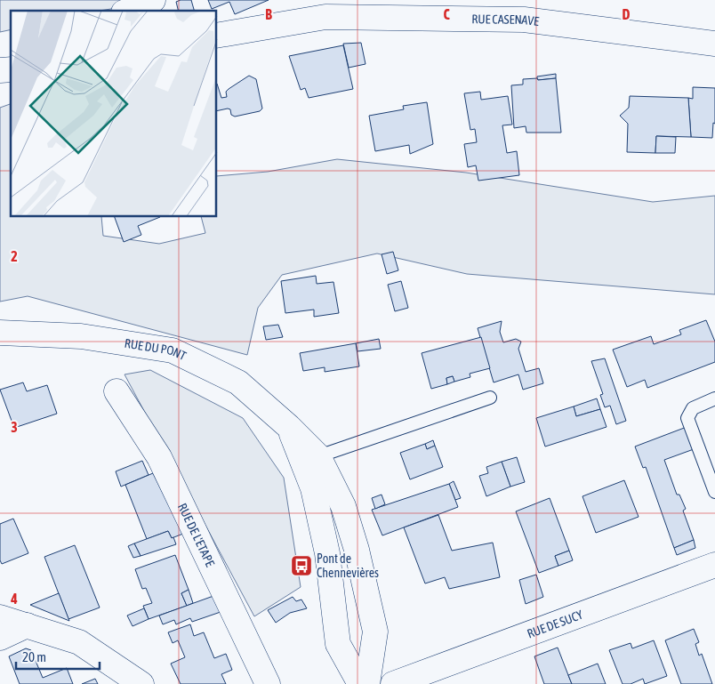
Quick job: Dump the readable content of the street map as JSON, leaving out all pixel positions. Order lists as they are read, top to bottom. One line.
{"streets":{"main road":["RUE CASENAVE","RUE DU PONT","RUE DE L'ETAPE","RUE DE SUCY"]},"places":{"bus stop":["Pont de Chennevières"]},"scale_bar":"20 m","grid":{"columns":["B","C","D"],"rows":["2","3","4"]}}
